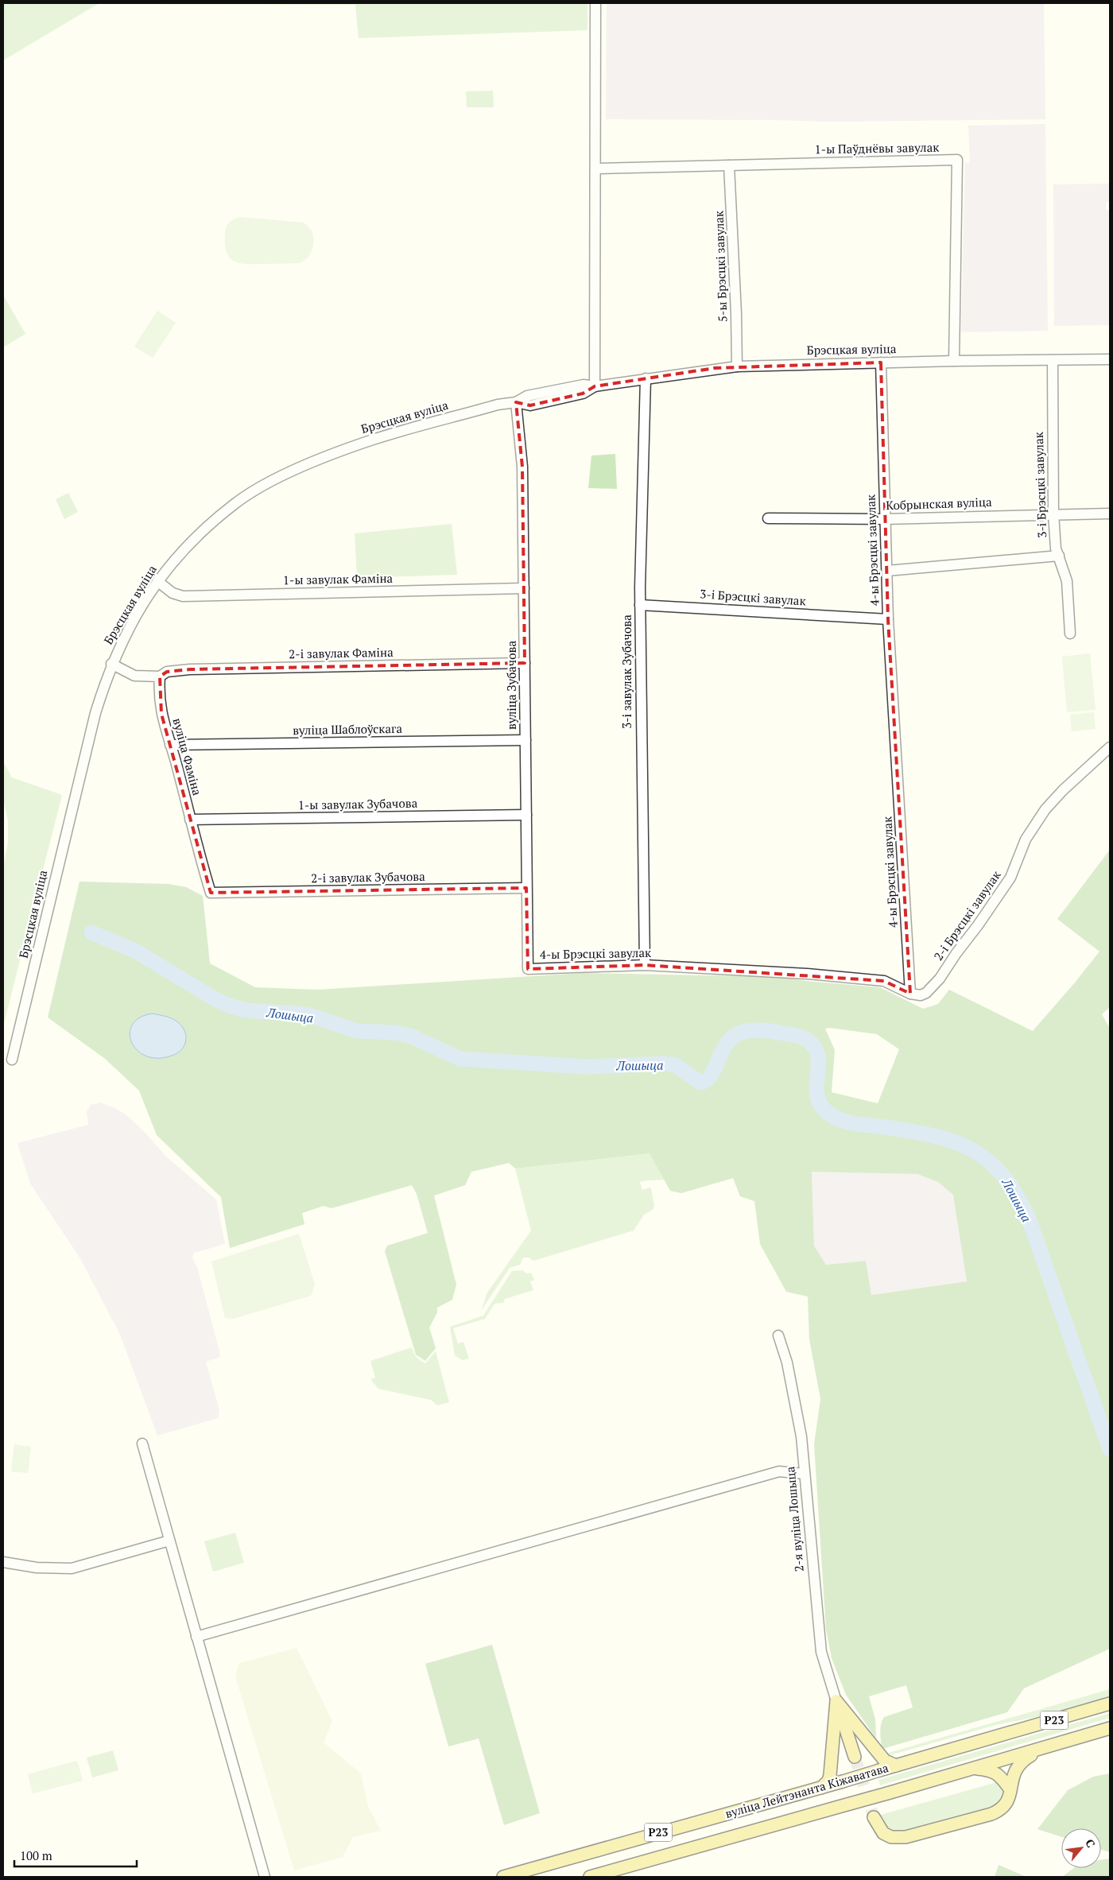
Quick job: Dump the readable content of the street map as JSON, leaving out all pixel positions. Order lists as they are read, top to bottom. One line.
{"streets":{"main road":["Р23","вуліца Лейтэнанта Кіжаватава"],"street":["1-ы Паўднёвы завулак","5-ы Брэсцкі завулак","Брэсцкая вуліца","3-і Брэсцкі завулак","Кобрынская вуліца","4-ы Брэсцкі завулак","1-ы завулак Фаміна","2-і завулак Фаміна","3-і завулак Зубачова","вуліца Зубачова","вуліца Шаблоўскага","вуліца Фаміна","1-ы завулак Зубачова","2-і завулак Зубачова","2-і Брэсцкі завулак","2-я вуліца Лошыца"]},"crossings":[["1-ы Паўднёвы завулак","5-ы Брэсцкі завулак"],["1-ы Паўднёвы завулак","Брэсцкая вуліца"],["5-ы Брэсцкі завулак","Брэсцкая вуліца"],["Брэсцкая вуліца","3-і Брэсцкі завулак"],["Брэсцкая вуліца","4-ы Брэсцкі завулак"],["Брэсцкая вуліца","1-ы завулак Фаміна"],["Брэсцкая вуліца","3-і завулак Зубачова"],["Брэсцкая вуліца","вуліца Зубачова"],["3-і Брэсцкі завулак","Кобрынская вуліца"],["3-і Брэсцкі завулак","4-ы Брэсцкі завулак"],["3-і Брэсцкі завулак","3-і завулак Зубачова"],["Кобрынская вуліца","4-ы Брэсцкі завулак"],["4-ы Брэсцкі завулак","3-і завулак Зубачова"],["4-ы Брэсцкі завулак","вуліца Зубачова"],["4-ы Брэсцкі завулак","2-і Брэсцкі завулак"],["1-ы завулак Фаміна","вуліца Зубачова"],["2-і завулак Фаміна","вуліца Зубачова"],["2-і завулак Фаміна","вуліца Фаміна"],["вуліца Зубачова","вуліца Шаблоўскага"],["вуліца Зубачова","1-ы завулак Зубачова"],["вуліца Зубачова","2-і завулак Зубачова"],["вуліца Шаблоўскага","вуліца Фаміна"],["вуліца Фаміна","1-ы завулак Зубачова"],["вуліца Фаміна","2-і завулак Зубачова"]],"water":["Лошыца"],"scale_bar":"100 m","north":"top right"}
